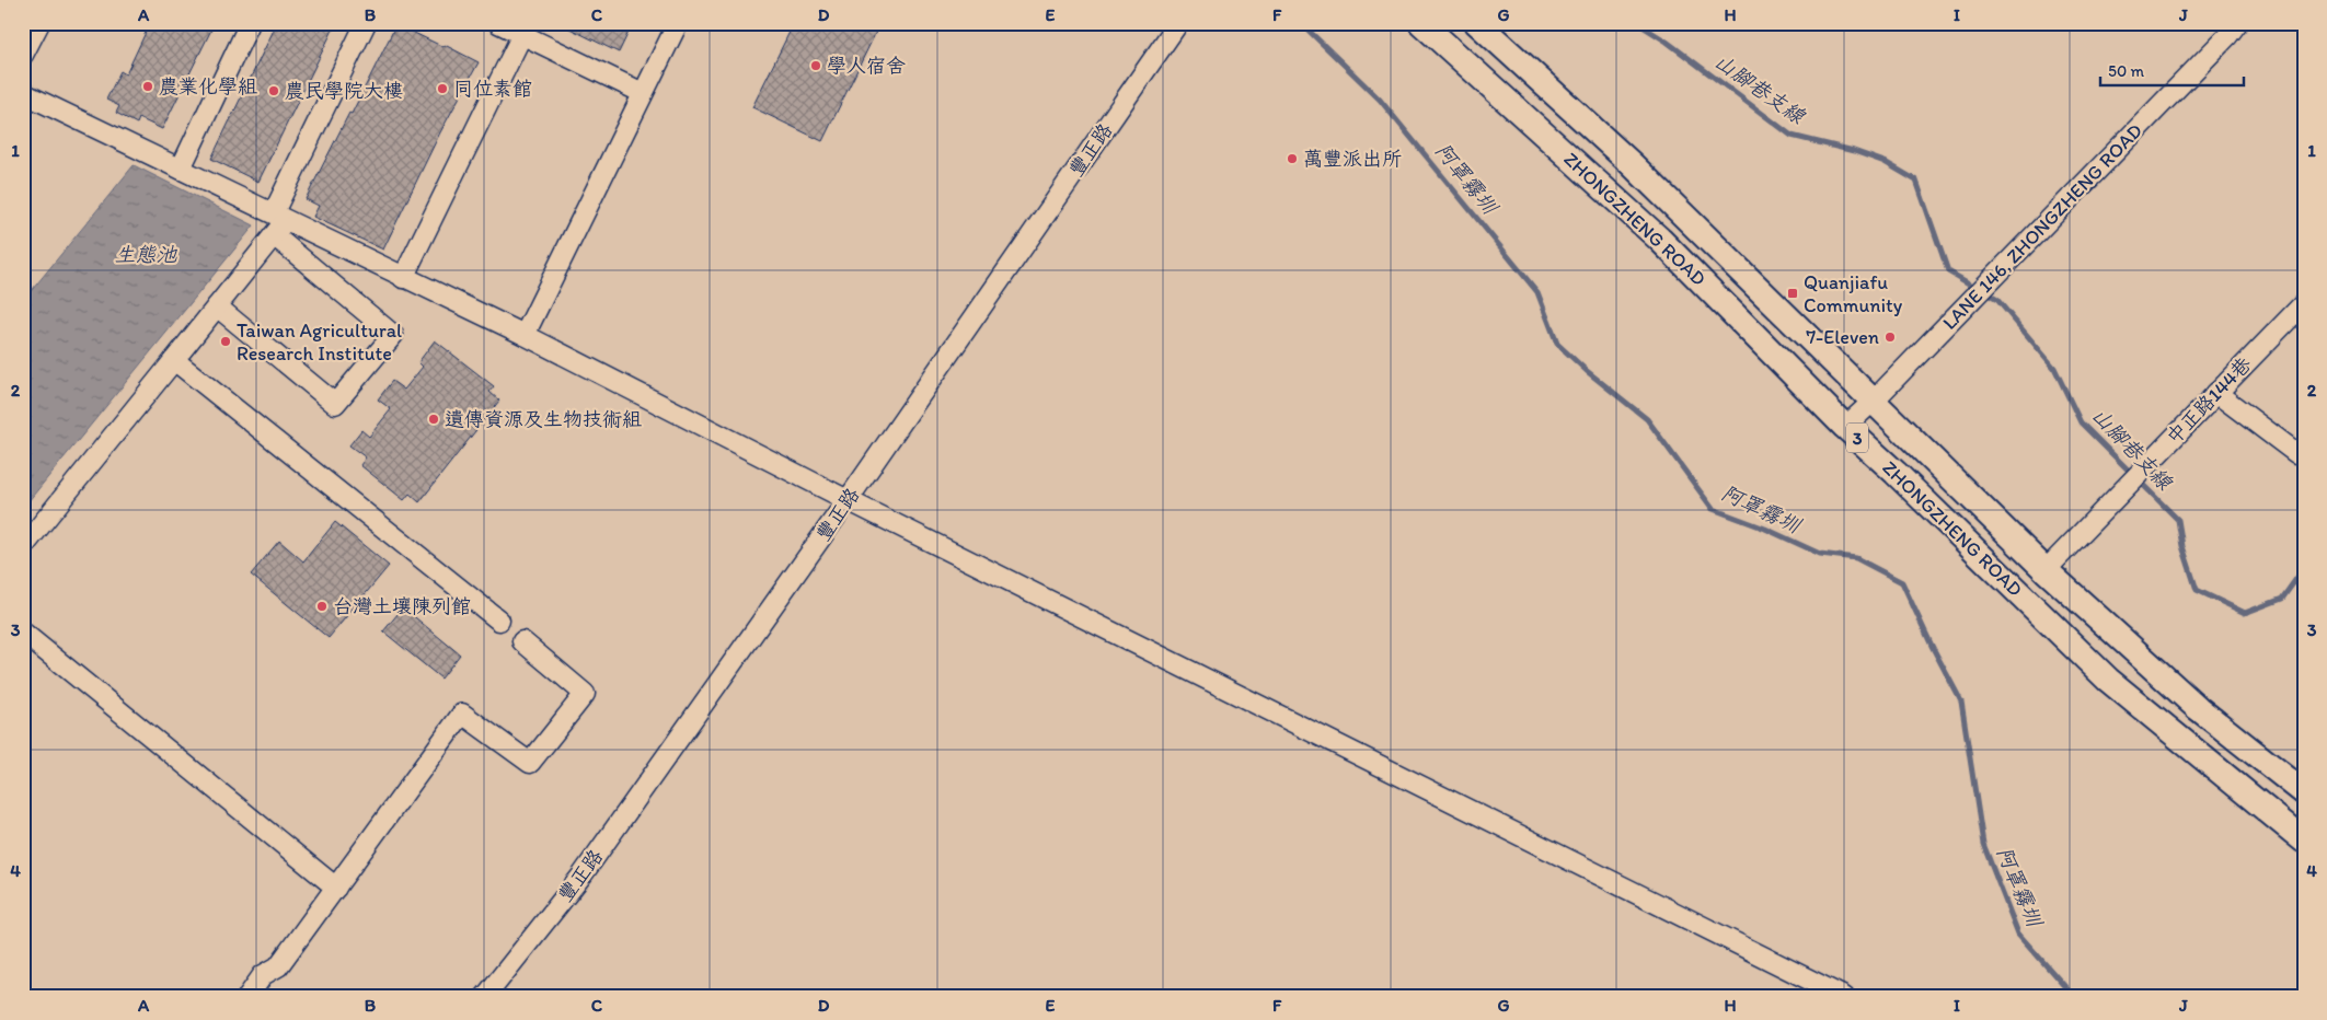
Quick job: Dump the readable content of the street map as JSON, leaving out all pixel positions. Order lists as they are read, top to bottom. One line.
{"streets":{"main road":["ZHONGZHENG ROAD","3"],"street":["豐正路","LANE 146, ZHONGZHENG ROAD","中正路144巷"]},"crossings":[["ZHONGZHENG ROAD","LANE 146, ZHONGZHENG ROAD"],["ZHONGZHENG ROAD","中正路144巷"]],"water":["山腳巷支線","阿罩霧圳","生態池"],"places":{"other":["學人宿舍","農業化學組","同位素館","農民學院大樓","萬豐派出所","7-Eleven","Taiwan Agricultural Research Institute","遺傳資源及生物技術組","台灣土壤陳列館"],"transit":["Quanjiafu Community"]},"scale_bar":"50 m","grid":{"columns":["A","B","C","D","E","F","G","H","I","J"],"rows":["1","2","3","4"]}}
